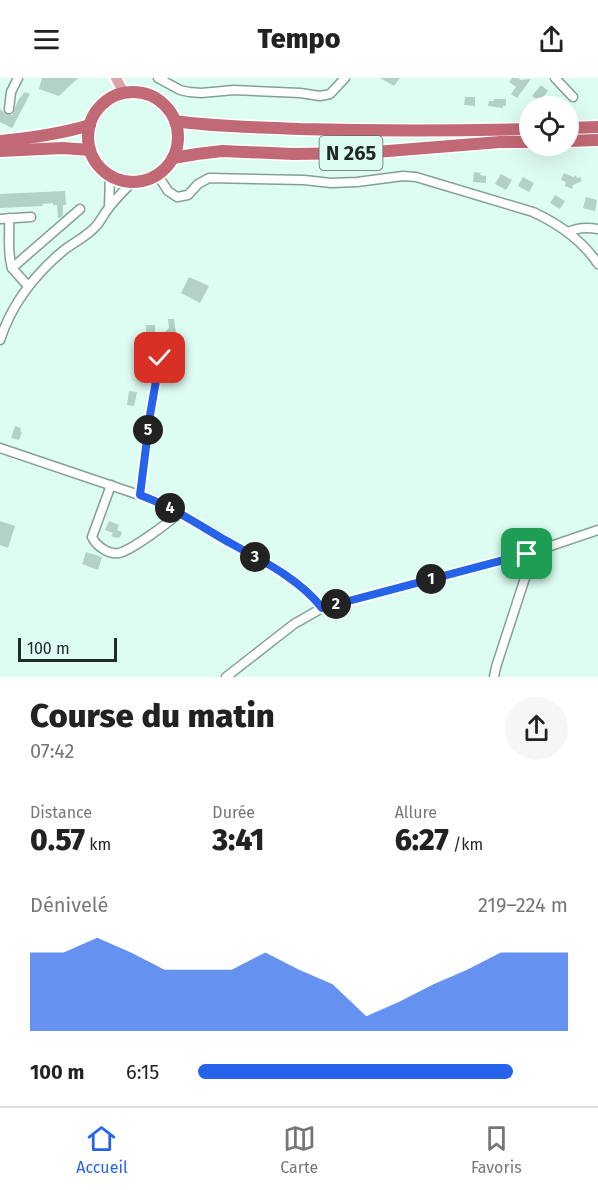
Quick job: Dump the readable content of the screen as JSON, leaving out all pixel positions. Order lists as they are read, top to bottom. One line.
{"streets":{"highway":["N 265"]},"scale_bar":"100 m","page":{"header":"Tempo","pins":["5","4","3","1","2"],"scale":"100 m","heading":["Course du matin","07:42"],"stats":[["Distance","0.57 km"],["Durée","3:41"],["Allure","6:27 /km"]],"chart":["Dénivelé","219–224 m"],"list":[{"name":"100 m","note":"6:15"}],"tabs":["Accueil","Carte","Favoris"]}}
